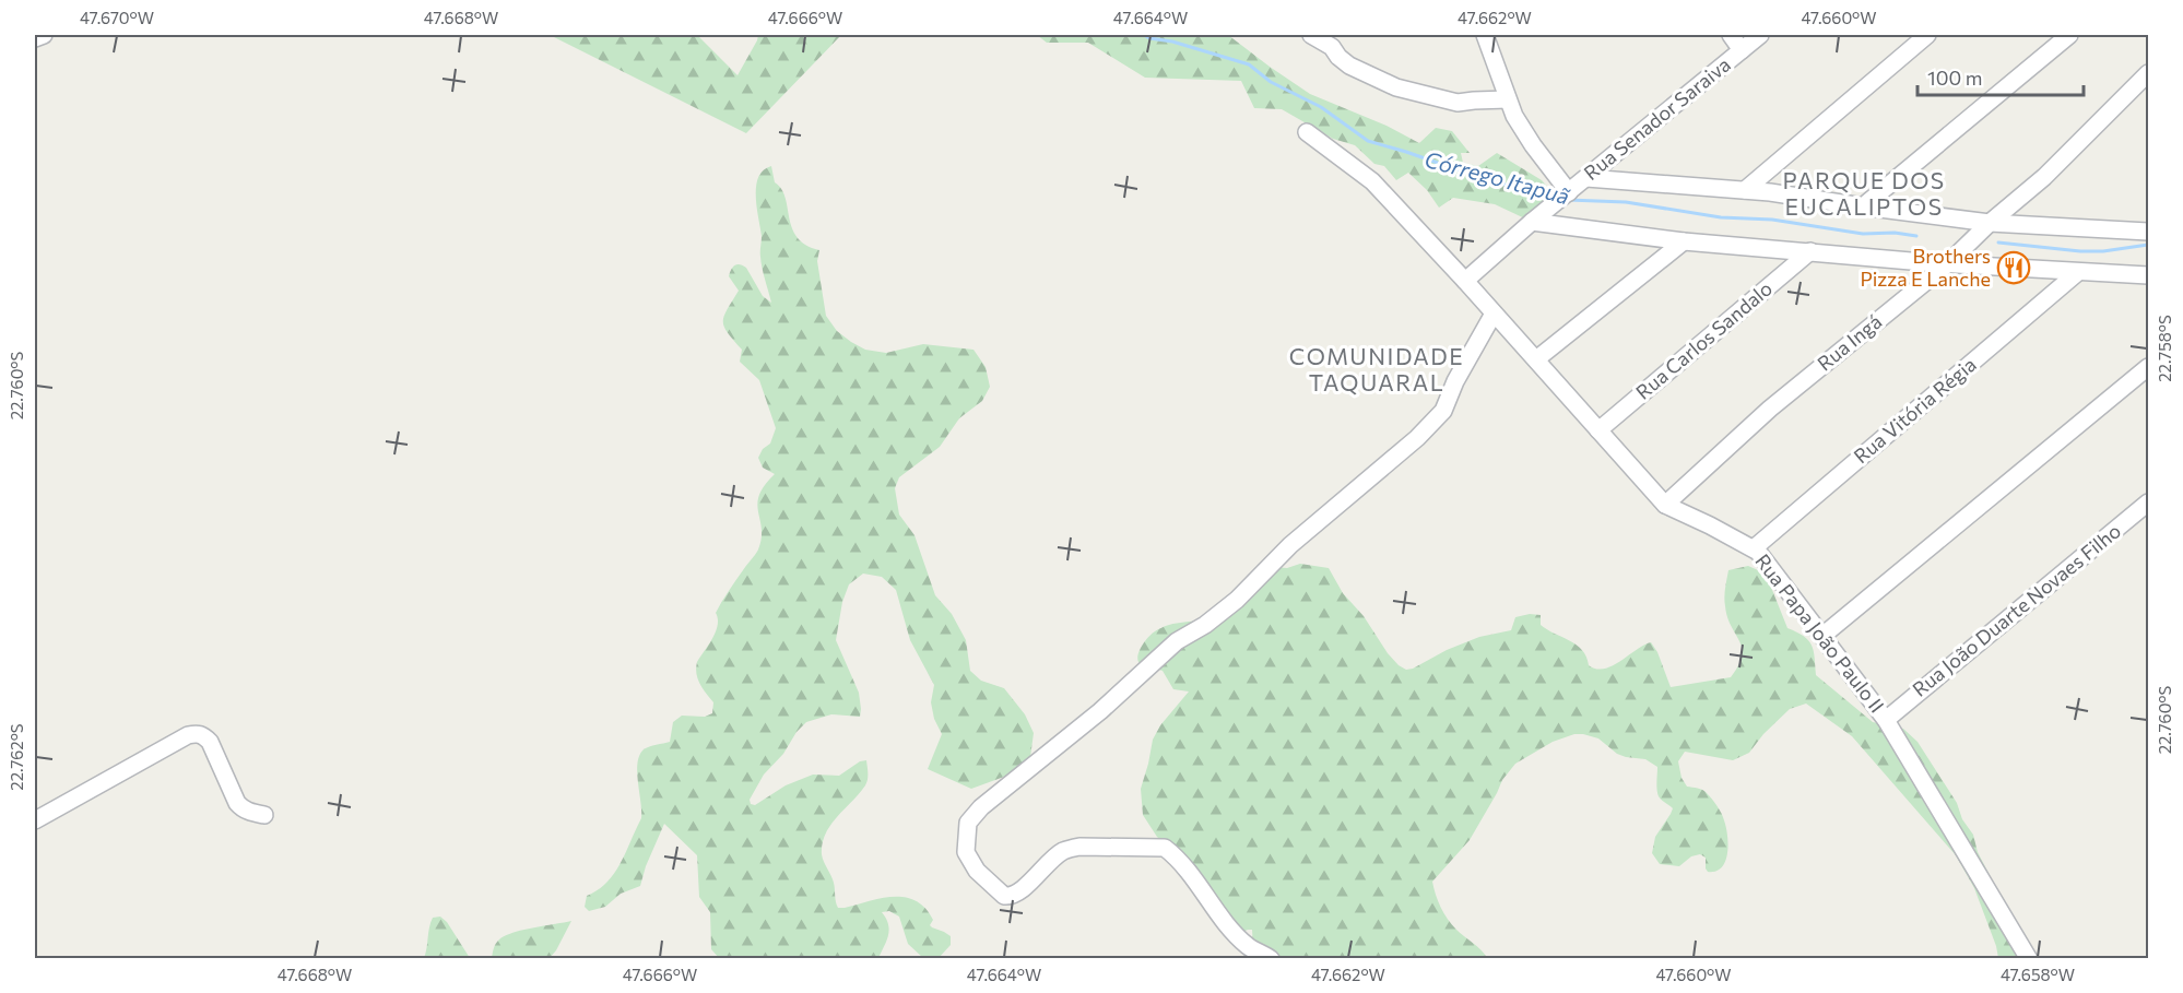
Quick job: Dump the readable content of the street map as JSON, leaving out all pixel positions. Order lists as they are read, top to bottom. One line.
{"streets":{"street":["Rua Senador Saraiva","Rua Carlos Sandalo","Rua Ingá","Rua Vitória Régia","Rua João Duarte Novaes Filho","Rua Papa João Paulo II"]},"crossings":[["Rua Senador Saraiva","Rua Papa João Paulo II"],["Rua Carlos Sandalo","Rua Papa João Paulo II"],["Rua Ingá","Rua Papa João Paulo II"],["Rua Vitória Régia","Rua Papa João Paulo II"],["Rua João Duarte Novaes Filho","Rua Papa João Paulo II"]],"districts":["PARQUE DOS EUCALIPTOS","COMUNIDADE TAQUARAL"],"water":["Córrego Itapuã"],"places":{"restaurant":["Brothers Pizza E Lanche"]},"scale_bar":"100 m","coordinates":["47.670°W","47.668°W","47.666°W","47.664°W","47.662°W","47.660°W","22.758°S","22.760°S","22.762°S","47.658°W"]}
